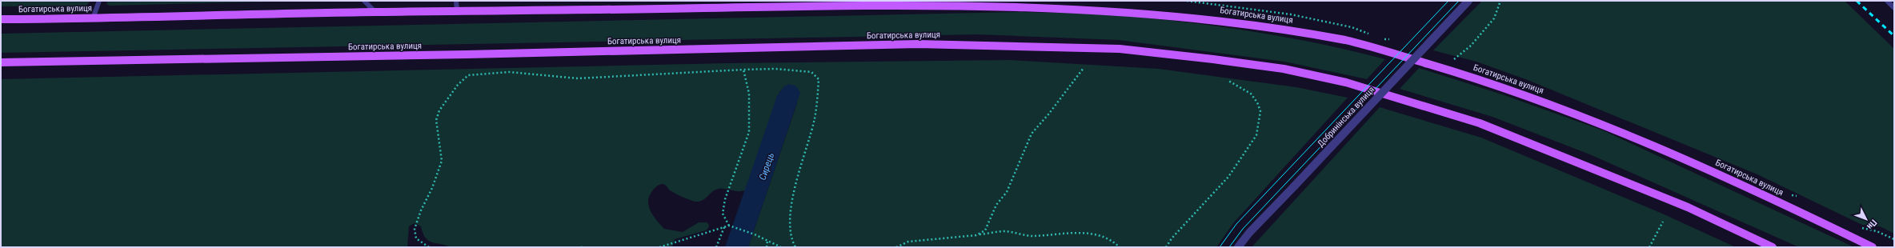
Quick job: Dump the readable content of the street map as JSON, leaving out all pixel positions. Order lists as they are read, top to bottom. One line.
{"streets":{"main road":["Богатирська вулиця"],"street":["Добринінська вулиця"]},"water":["Сирець"],"north":"bottom right"}
